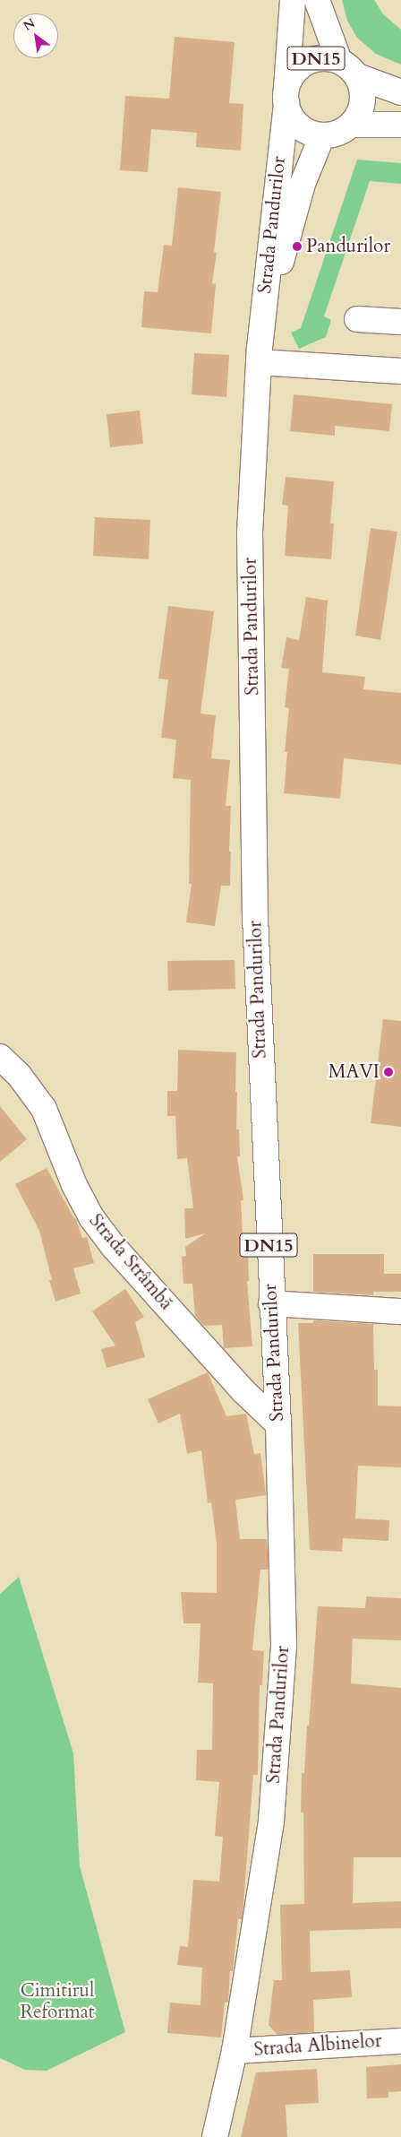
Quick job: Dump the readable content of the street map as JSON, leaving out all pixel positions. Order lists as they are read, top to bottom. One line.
{"streets":{"main road":["DN15","Strada Pandurilor","Strada Strâmbă","Strada Albinelor"]},"crossings":[["DN15","Strada Pandurilor"],["Strada Pandurilor","Strada Strâmbă"],["Strada Pandurilor","Strada Albinelor"]],"parks":["Cimitirul Reformat"],"places":["Pandurilor","MAVI"],"north":"top left"}
